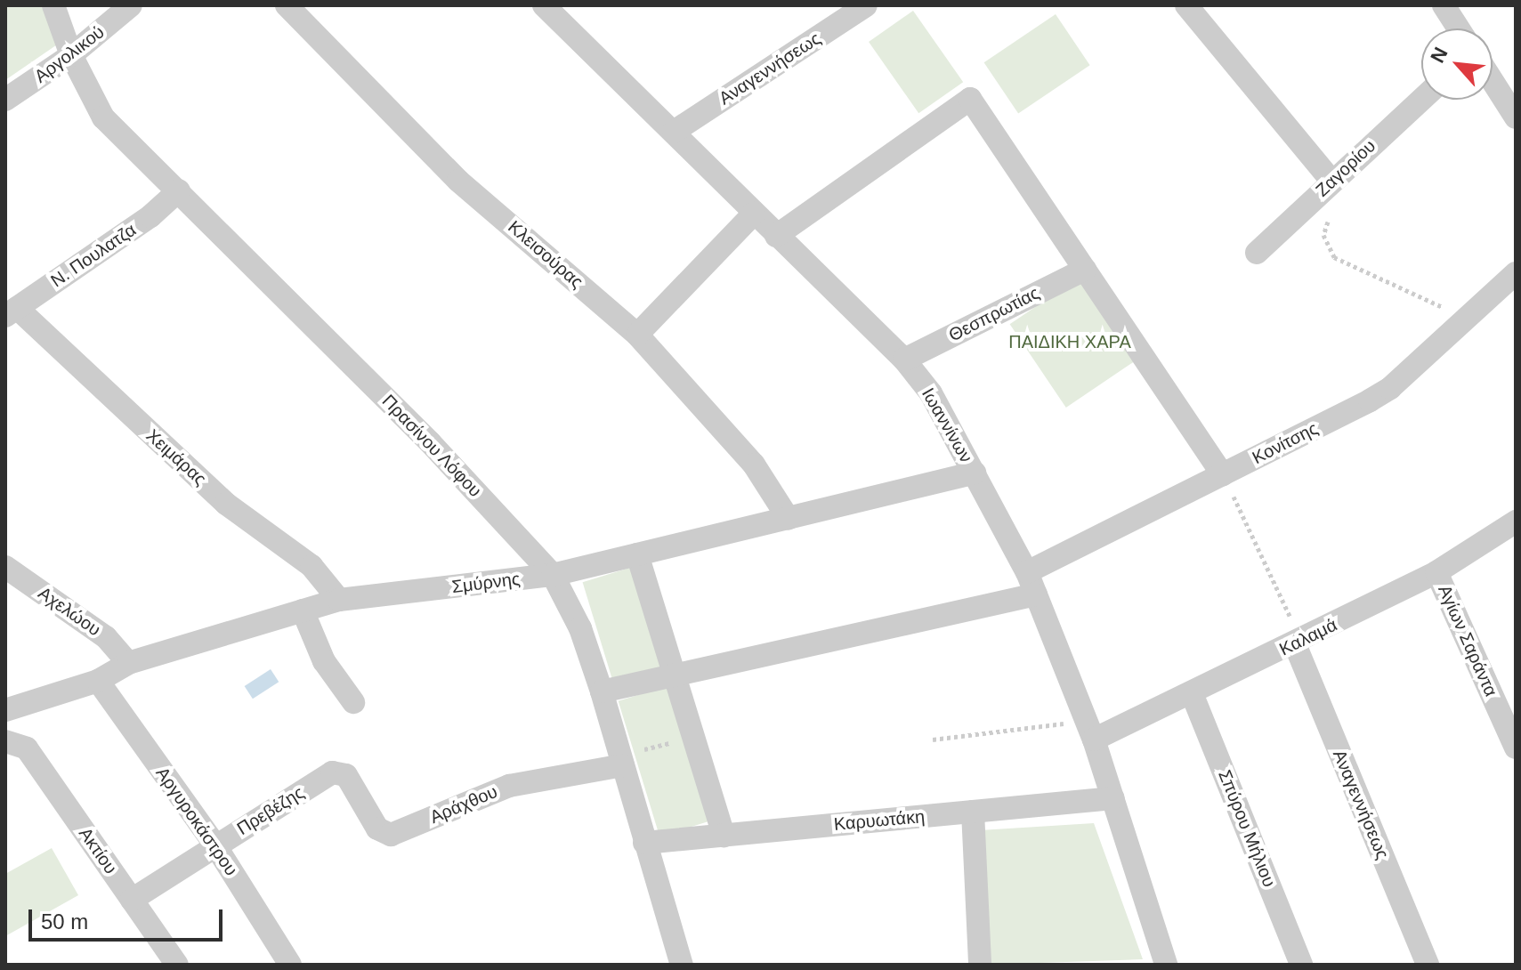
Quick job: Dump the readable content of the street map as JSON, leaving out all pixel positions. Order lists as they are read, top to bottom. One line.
{"streets":{"street":["Αργολικού","Αναγεννήσεως","Ζαγορίου","Κλεισούρας","Ν. Πουλατζα","Θεσπρωτίας","Ιωαννίνων","Κονίτσης","Πρασίνου Λόφου","Χειμάρας","Σμύρνης","Αχελώου","Καλαμά","Αγίων Σαράντα","Αράχθου","Πρεβέζης","Καρυωτάκη","Αργυροκάστρου","Σπύρου Μήλιου","Ακτίου"]},"crossings":[["Αργολικού","Πρασίνου Λόφου"],["Αναγεννήσεως","Ιωαννίνων"],["Αναγεννήσεως","Καλαμά"],["Κλεισούρας","Σμύρνης"],["Ν. Πουλατζα","Πρασίνου Λόφου"],["Ν. Πουλατζα","Χειμάρας"],["Θεσπρωτίας","Ιωαννίνων"],["Ιωαννίνων","Κονίτσης"],["Ιωαννίνων","Σμύρνης"],["Ιωαννίνων","Καλαμά"],["Ιωαννίνων","Καρυωτάκη"],["Πρασίνου Λόφου","Σμύρνης"],["Πρασίνου Λόφου","Αράχθου"],["Πρασίνου Λόφου","Καρυωτάκη"],["Χειμάρας","Σμύρνης"],["Σμύρνης","Αχελώου"],["Σμύρνης","Αργυροκάστρου"],["Καλαμά","Αγίων Σαράντα"],["Καλαμά","Σπύρου Μήλιου"],["Αράχθου","Πρεβέζης"],["Πρεβέζης","Αργυροκάστρου"],["Πρεβέζης","Ακτίου"]],"parks":["ΠΑΙΔΙΚΗ ΧΑΡΑ"],"scale_bar":"50 m","north":"top left"}
